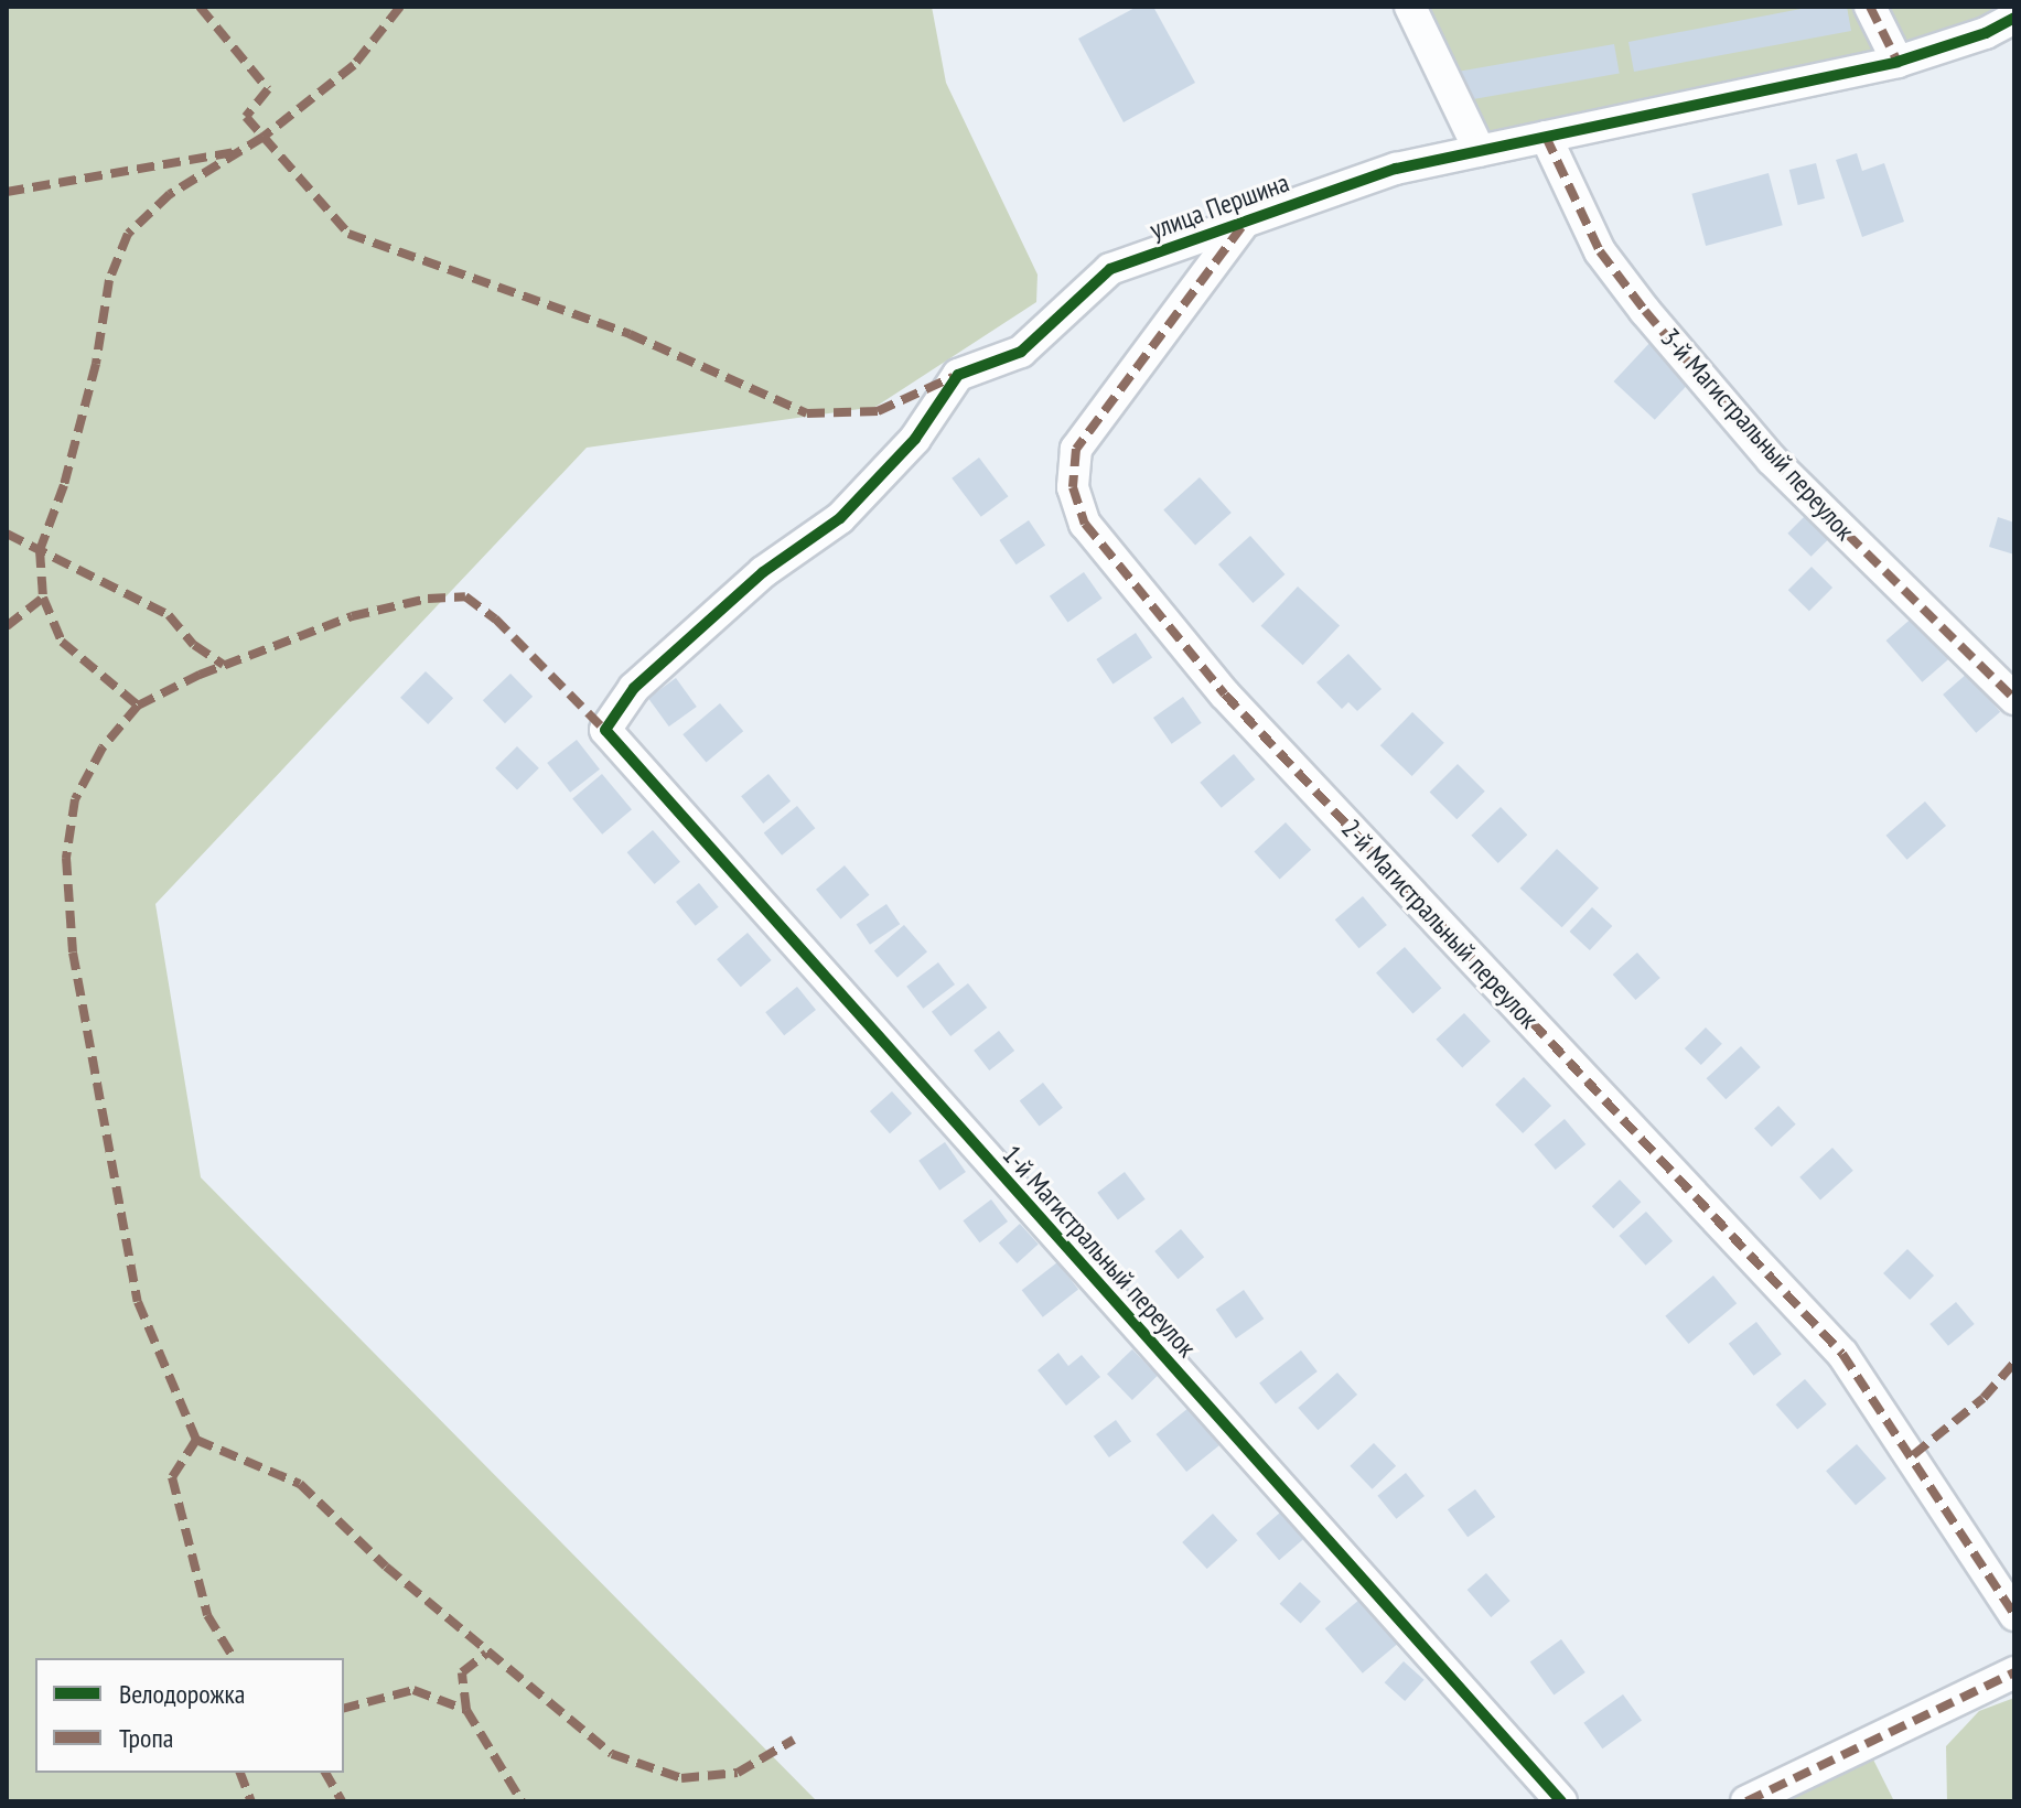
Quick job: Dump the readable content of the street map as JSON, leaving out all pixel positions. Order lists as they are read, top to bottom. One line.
{"streets":{"street":["улица Першина","3-й Магистральный переулок","2-й Магистральный переулок","1-й Магистральный переулок"]},"crossings":[["улица Першина","3-й Магистральный переулок"],["улица Першина","2-й Магистральный переулок"],["улица Першина","1-й Магистральный переулок"]],"legend":["Велодорожка","Тропа"]}
